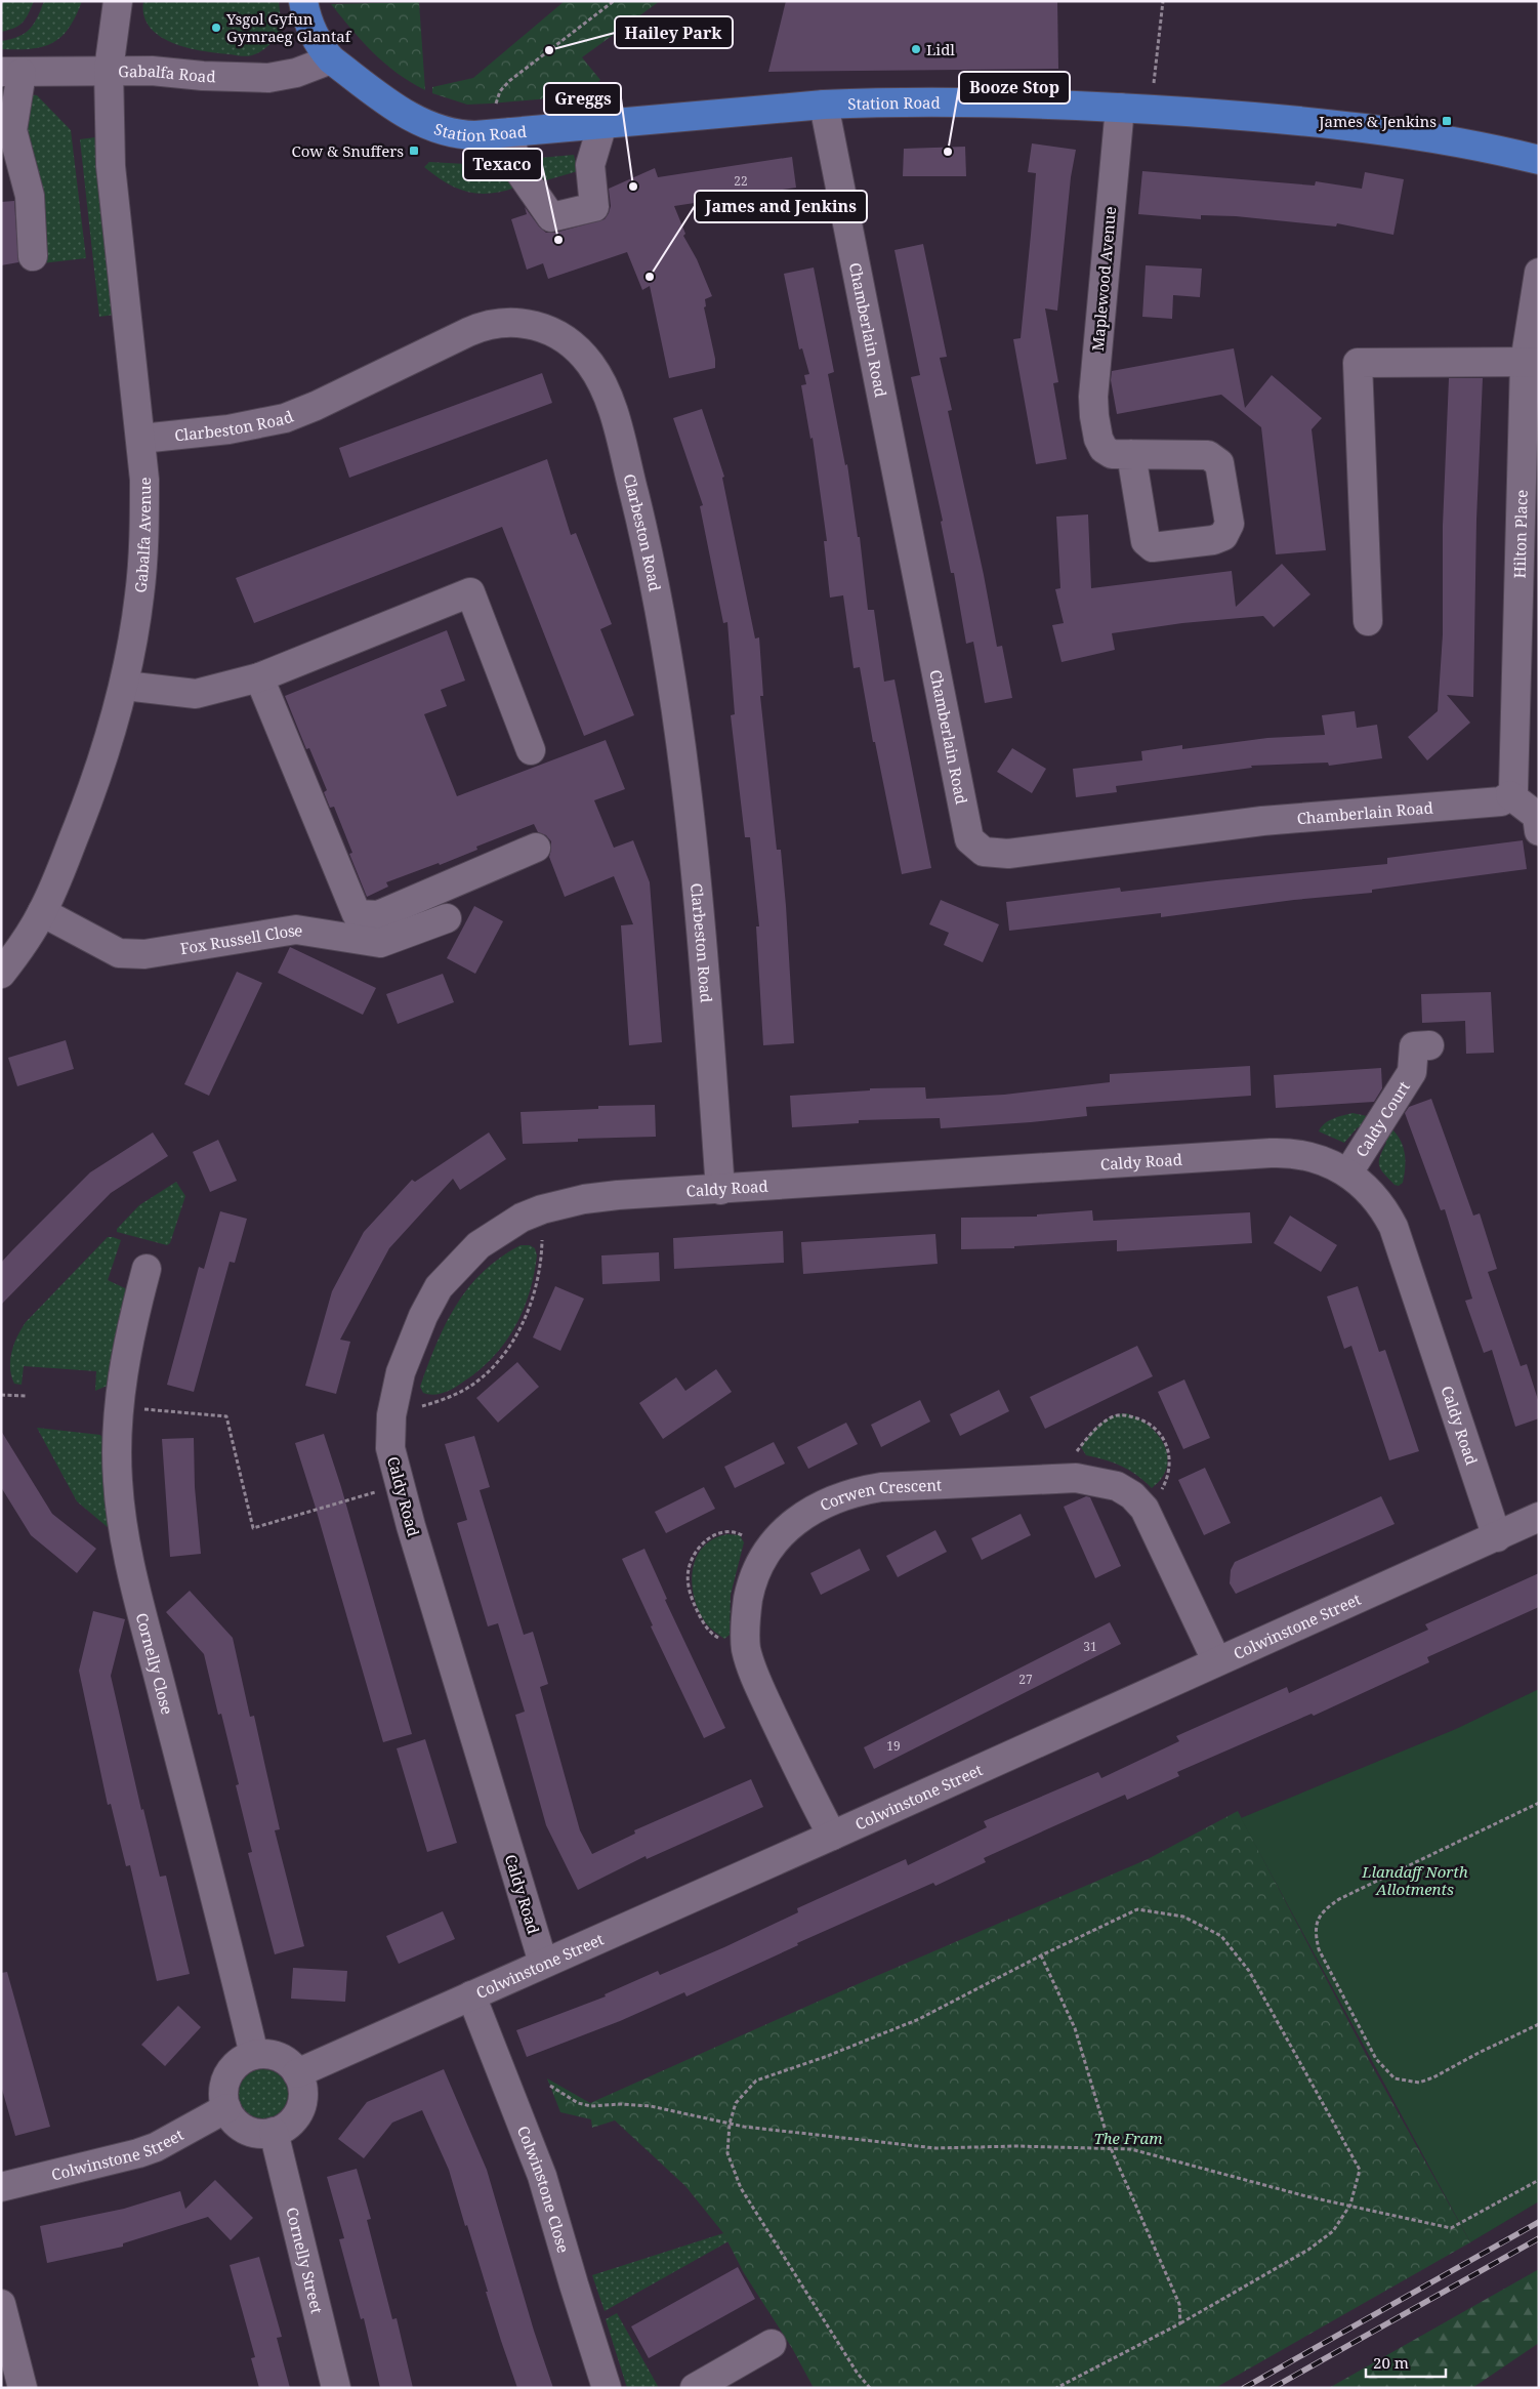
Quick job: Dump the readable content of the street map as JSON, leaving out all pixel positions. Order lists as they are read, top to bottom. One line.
{"streets":{"main road":["Station Road"],"street":["Gabalfa Road","Maplewood Avenue","Chamberlain Road","Clarbeston Road","Hilton Place","Gabalfa Avenue","Fox Russell Close","Caldy Court","Caldy Road","Corwen Crescent","Colwinstone Street","Cornelly Close","Colwinstone Close","Cornelly Street"]},"crossings":[["Gabalfa Road","Station Road"],["Gabalfa Road","Gabalfa Avenue"],["Station Road","Maplewood Avenue"],["Station Road","Chamberlain Road"],["Chamberlain Road","Hilton Place"],["Clarbeston Road","Gabalfa Avenue"],["Clarbeston Road","Caldy Road"],["Gabalfa Avenue","Fox Russell Close"],["Caldy Court","Caldy Road"],["Caldy Road","Colwinstone Street"],["Corwen Crescent","Colwinstone Street"],["Colwinstone Street","Cornelly Close"],["Colwinstone Street","Colwinstone Close"],["Colwinstone Street","Cornelly Street"],["Cornelly Close","Cornelly Street"]],"parks":["Llandaff North Allotments","The Fram"],"places":{"other":["Ysgol Gyfun Gymraeg Glantaf","Lidl","Hailey Park","Booze Stop","Greggs","Texaco","James and Jenkins"],"transit":["James & Jenkins","Cow & Snuffers"]},"house_numbers":["22","31","27","19"],"scale_bar":"20 m"}
